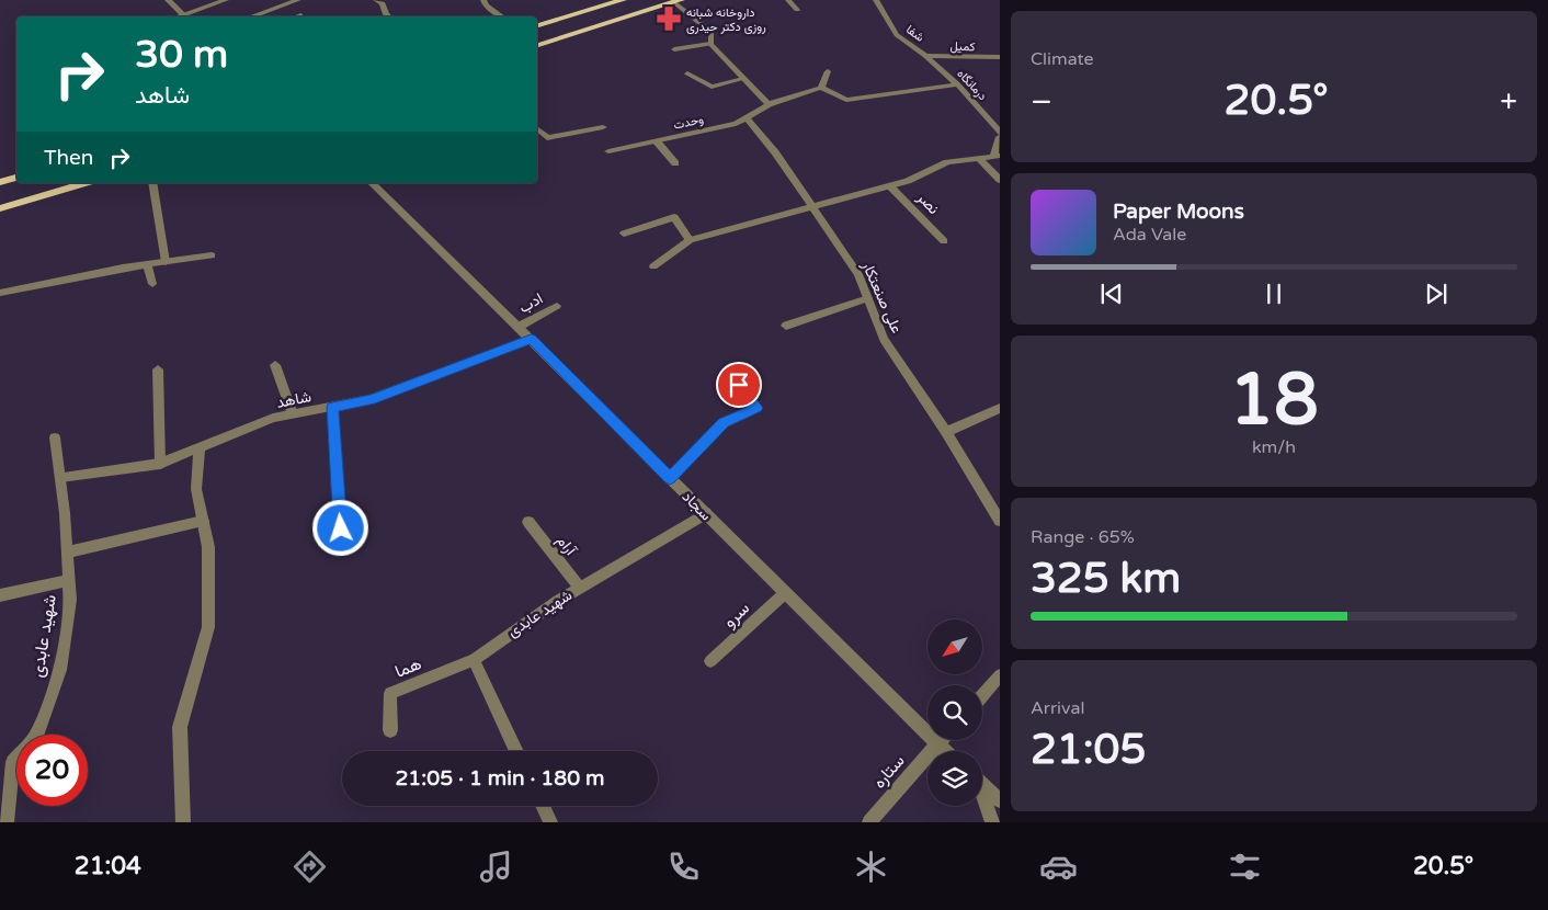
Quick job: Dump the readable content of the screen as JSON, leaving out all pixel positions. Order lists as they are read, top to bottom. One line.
{"streets":{"street":["شفا","کمیل","درمانگاه","وحدت","نصر","علی صنعتکار","ادب","شاهد","سجاد","آرام","شهید عابدی","سرو","هما","ستاره"]},"crossings":[["شفا","کمیل"],["شفا","درمانگاه"],["کمیل","درمانگاه"],["وحدت","علی صنعتکار"],["ادب","سجاد"],["شاهد","سجاد"],["شاهد","شهید عابدی"],["سجاد","شهید عابدی"],["سجاد","سرو"],["سجاد","ستاره"],["آرام","شهید عابدی"],["شهید عابدی","هما"]],"places":{"pharmacy":["داروخانه شبانه روزی دکتر حیدری"]},"north":"bottom left","page":{"tile":["Climate",["18","km/h"],["Range · 65%","325 km"],["Arrival","21:05"]],"turn":["30 m","شاهد"],"heat":["−","20.5°","+"],"then":"Then","song":["Paper Moons","Ada Vale"],"limit":"20","trip":"21:05 · 1 min · 180 m","tabs":["21:04","20.5°"]}}
